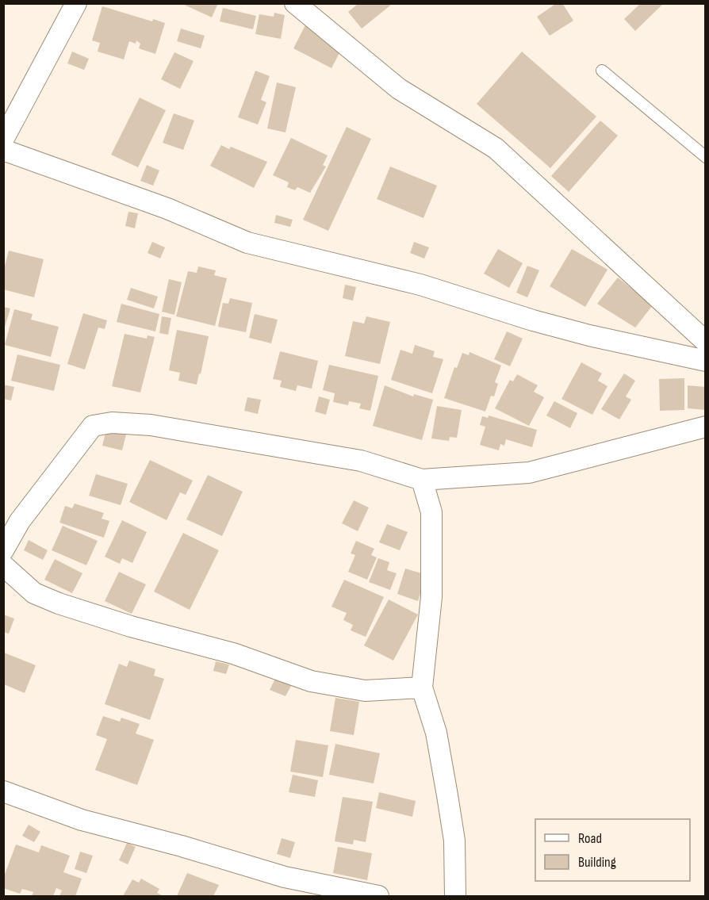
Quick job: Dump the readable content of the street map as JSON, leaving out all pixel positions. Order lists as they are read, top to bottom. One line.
{"legend":["Road","Building"]}
